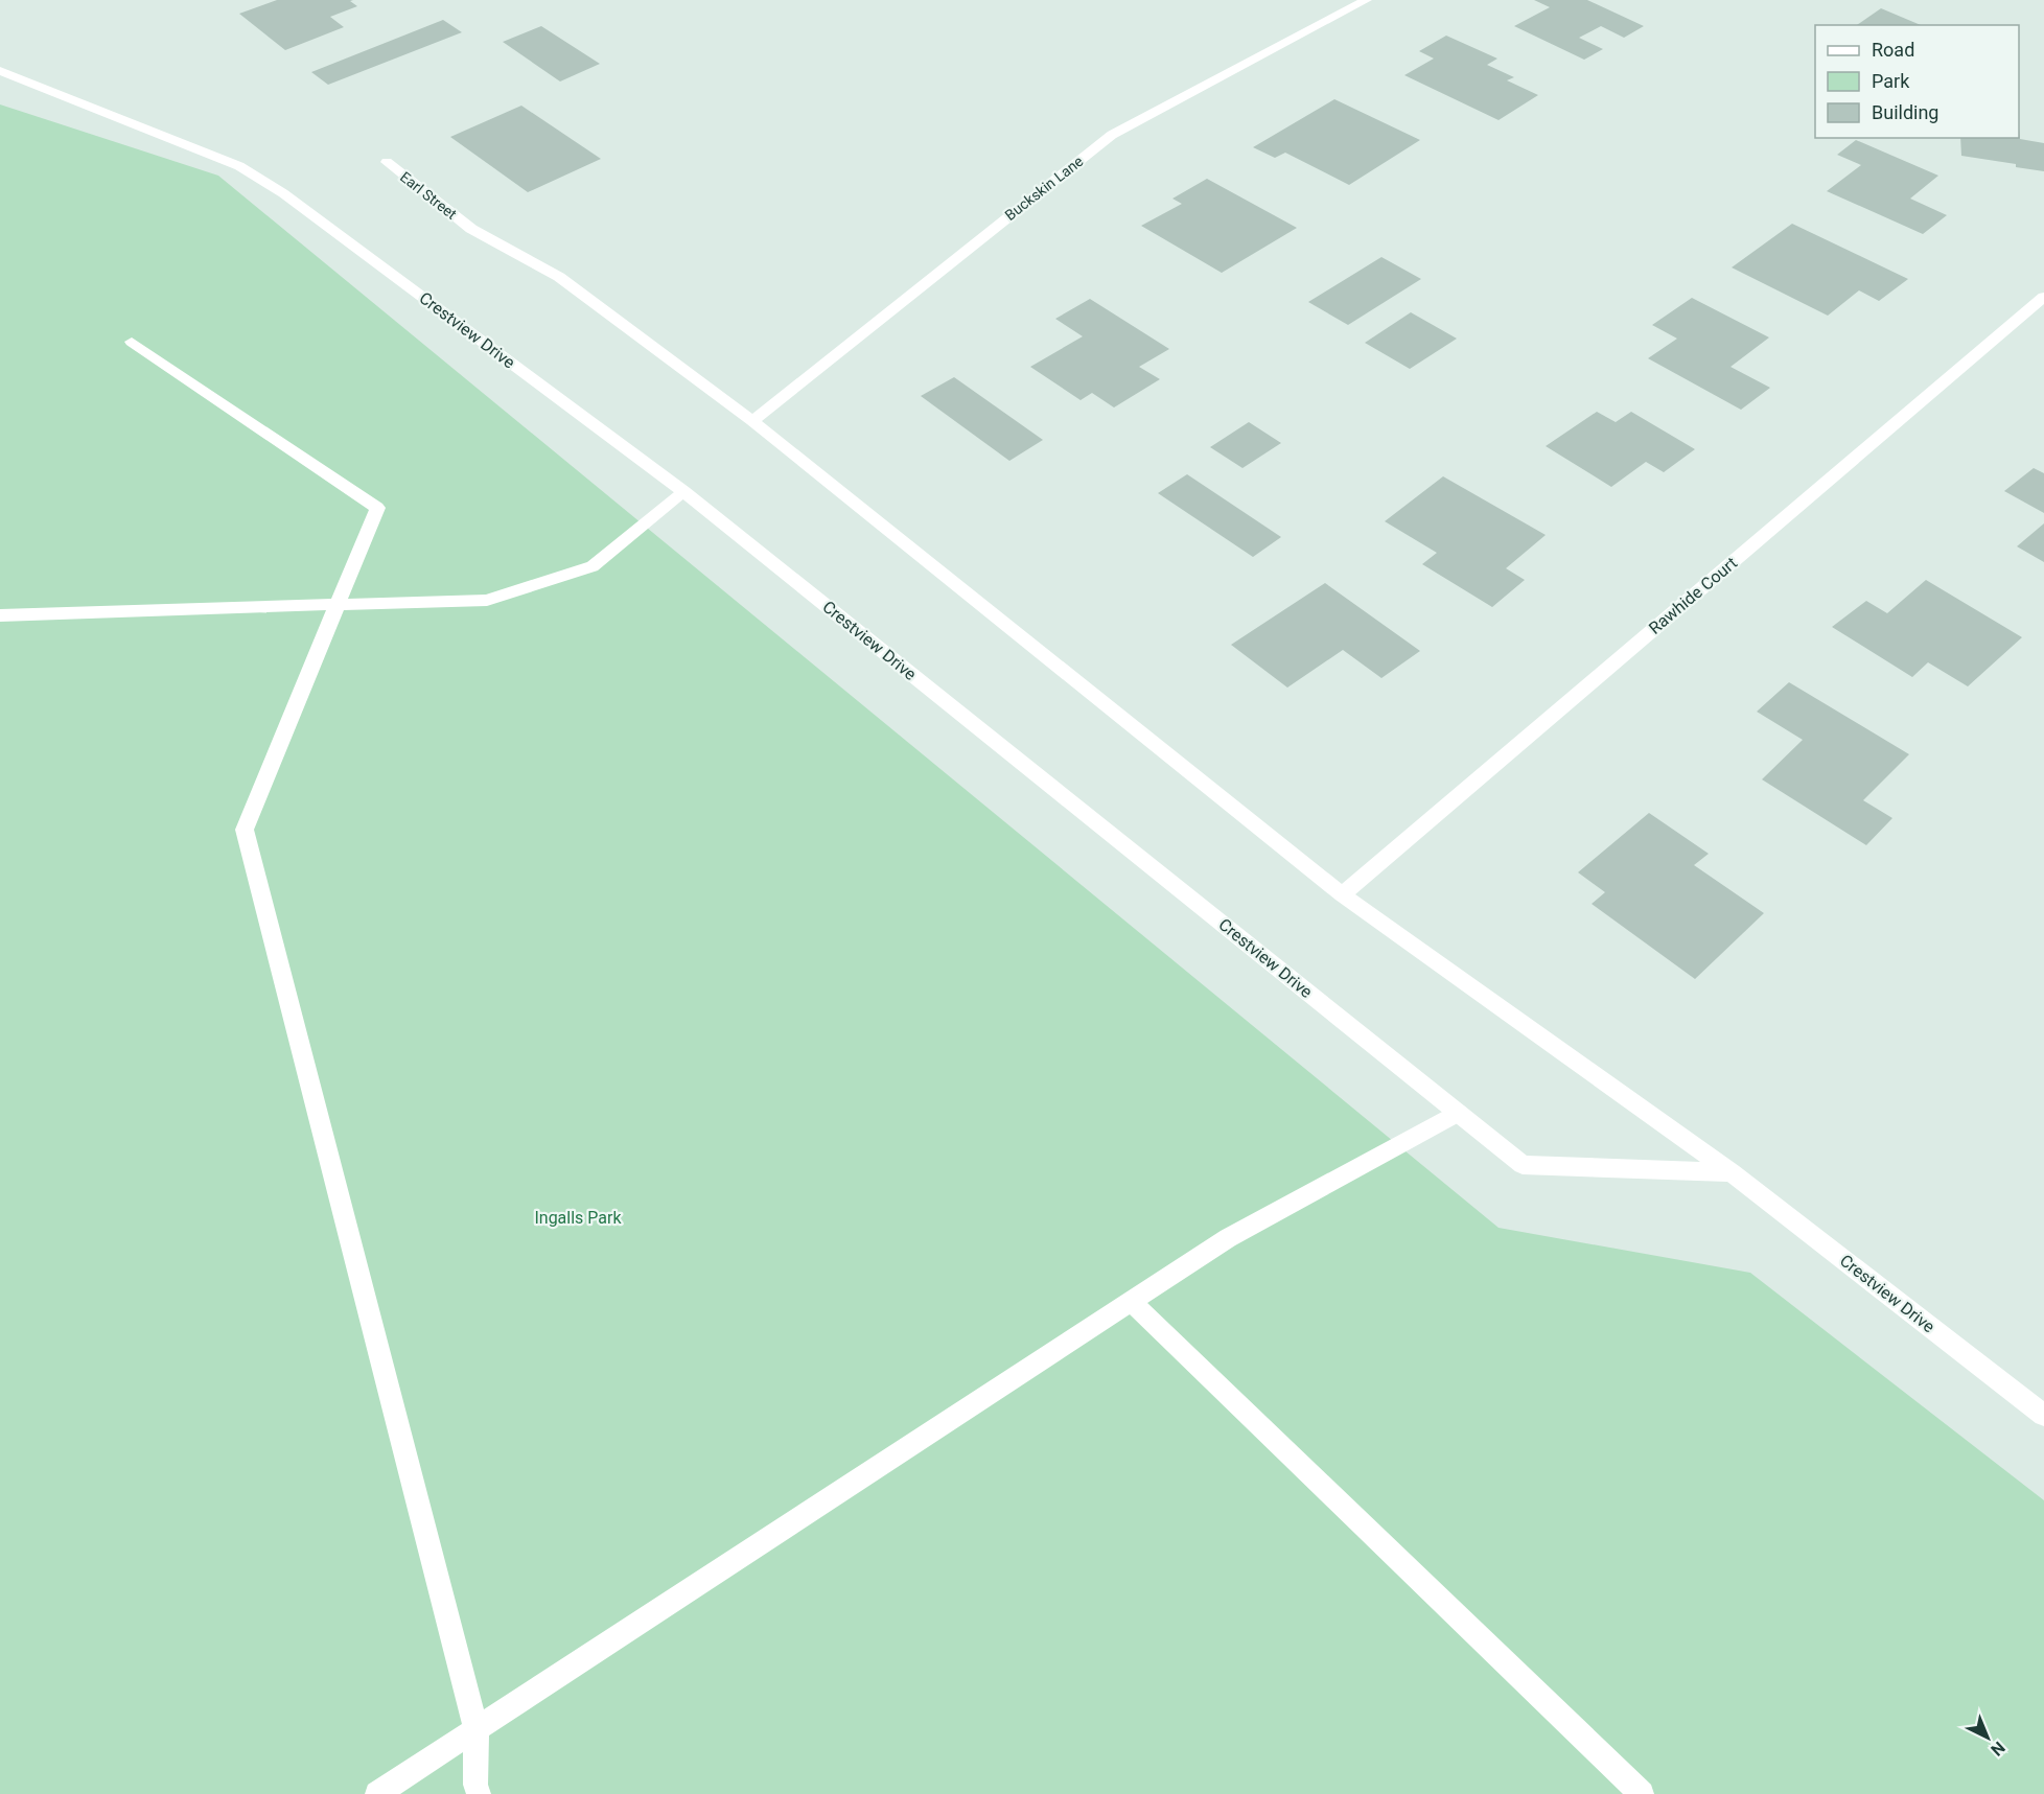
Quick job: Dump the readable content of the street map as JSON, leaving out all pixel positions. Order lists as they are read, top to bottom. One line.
{"streets":{"street":["Buckskin Lane","Earl Street","Crestview Drive","Rawhide Court"]},"crossings":[["Buckskin Lane","Crestview Drive"],["Earl Street","Crestview Drive"],["Crestview Drive","Rawhide Court"]],"parks":["Ingalls Park"],"legend":["Road","Park","Building"],"north":"bottom right"}
